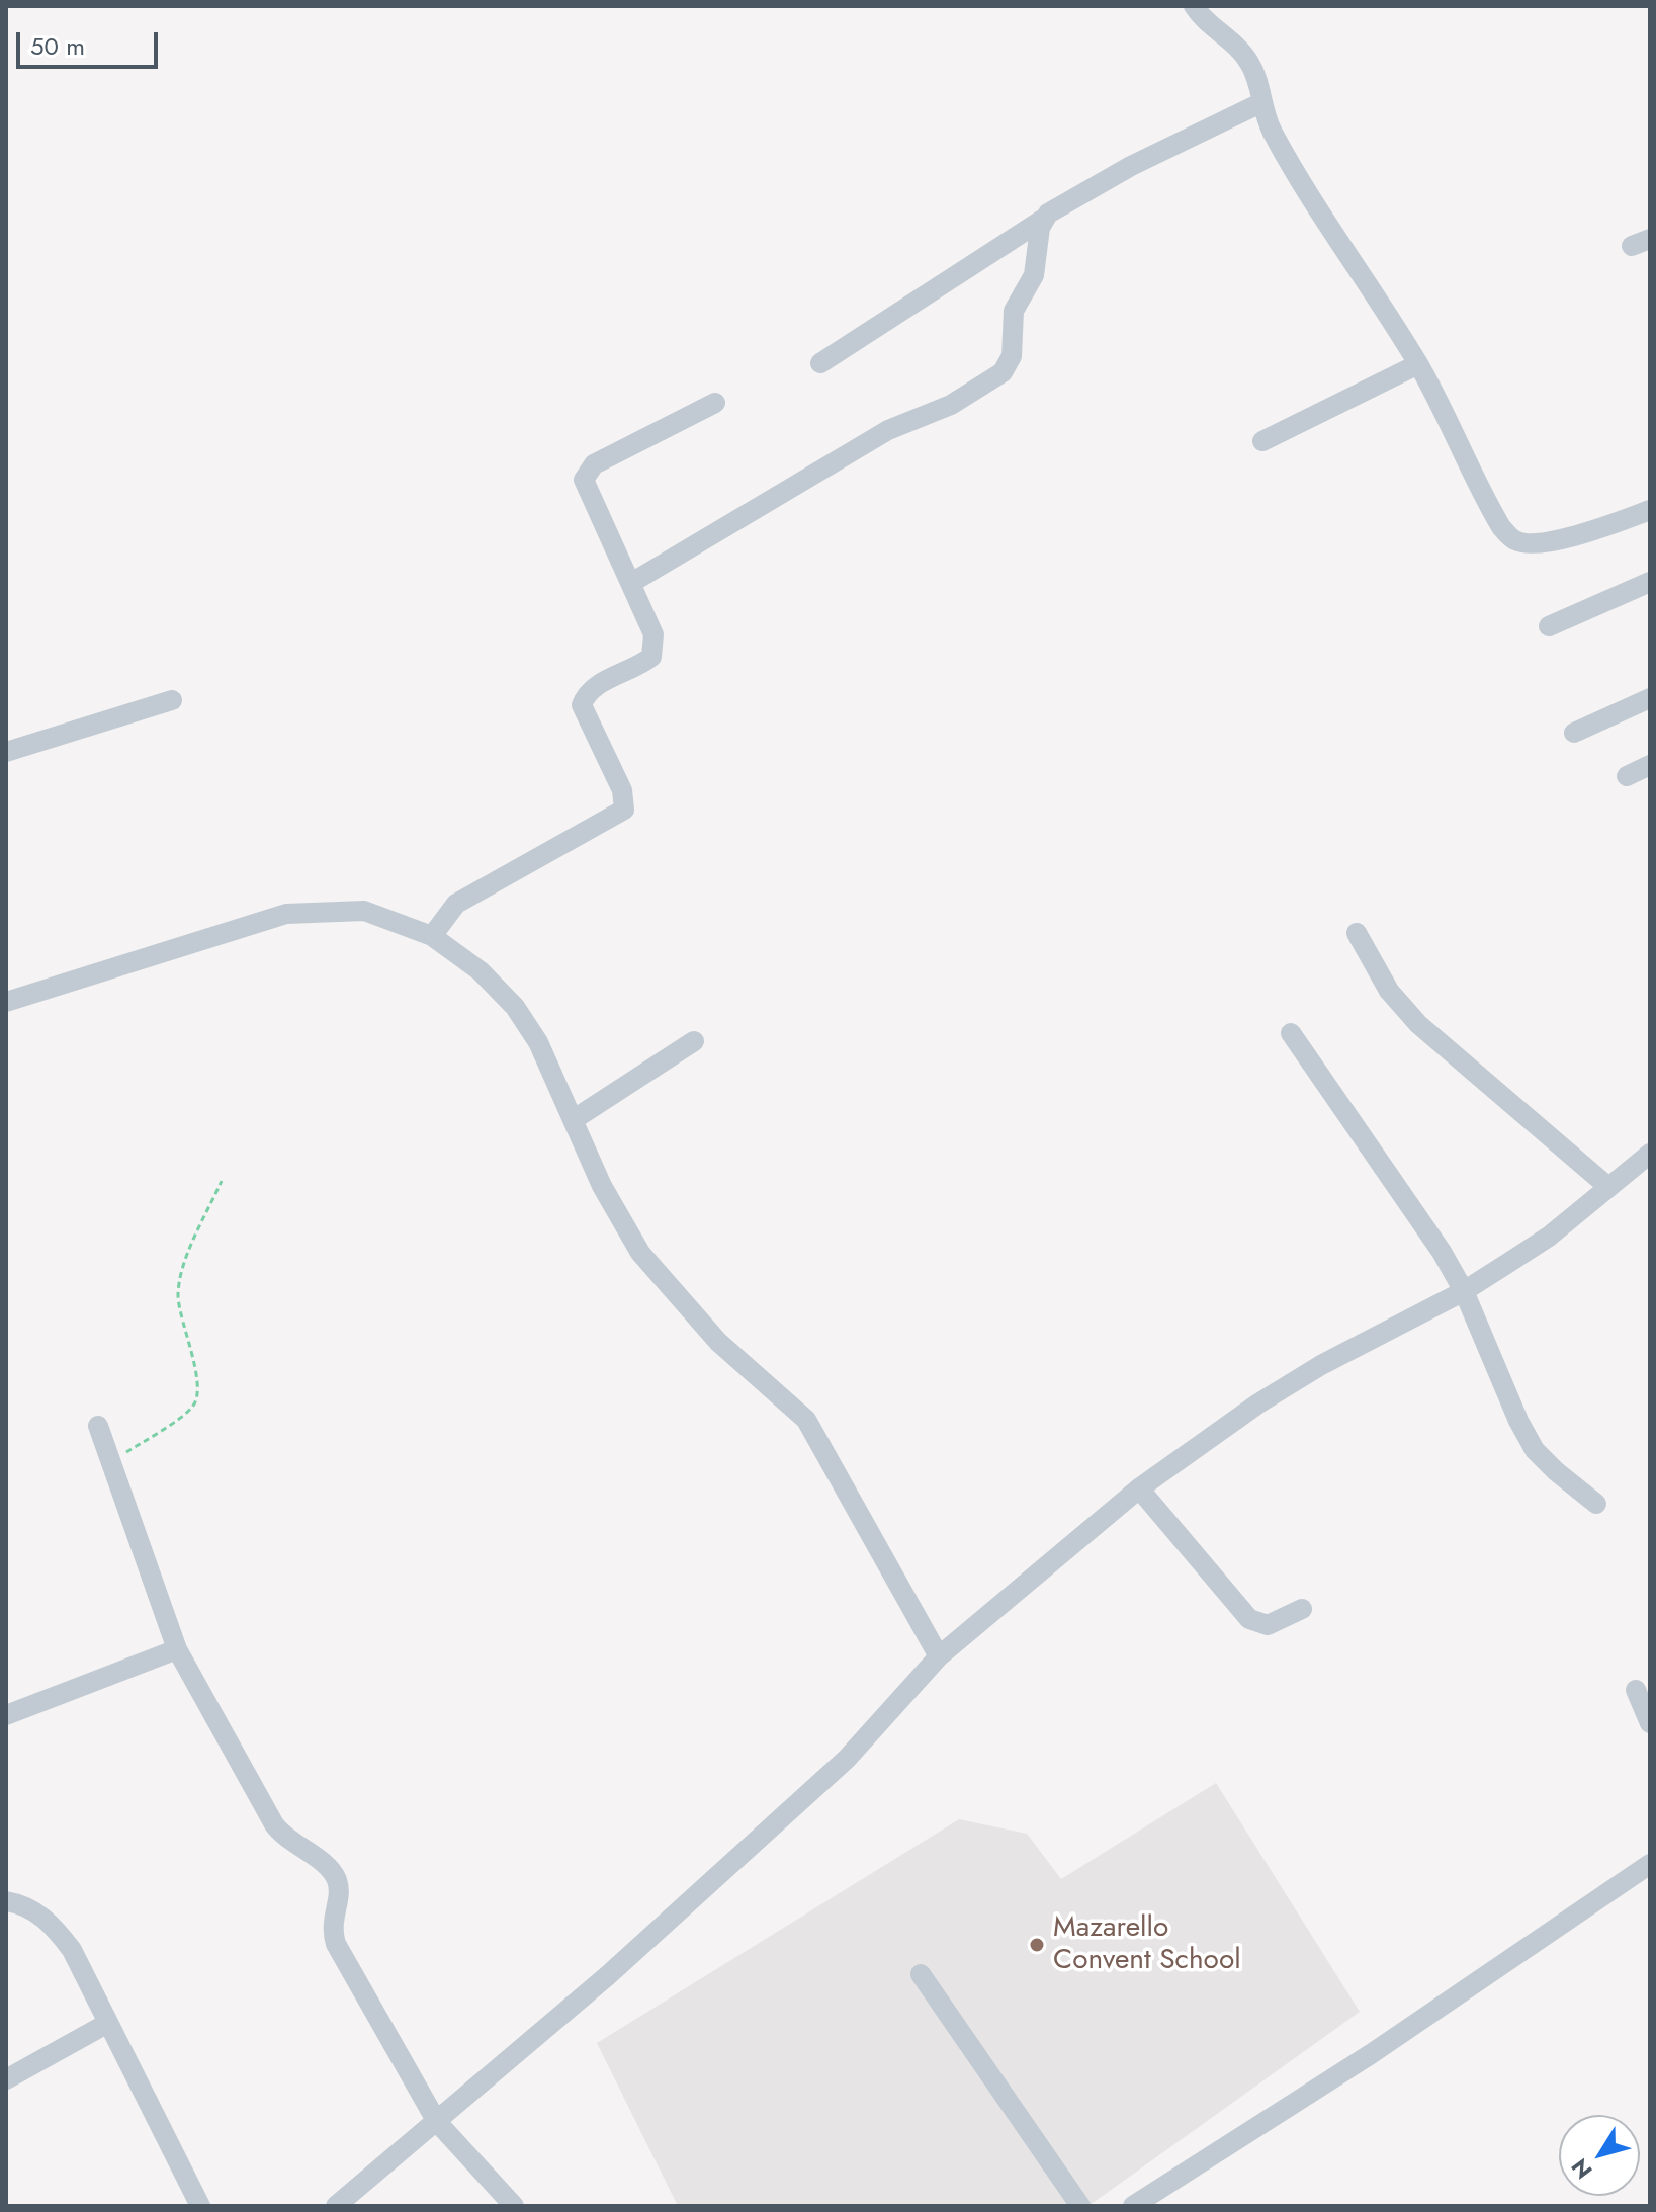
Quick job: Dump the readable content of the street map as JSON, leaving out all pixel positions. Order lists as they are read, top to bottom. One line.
{"places":["Mazarello Convent School"],"scale_bar":"50 m","north":"bottom left"}
